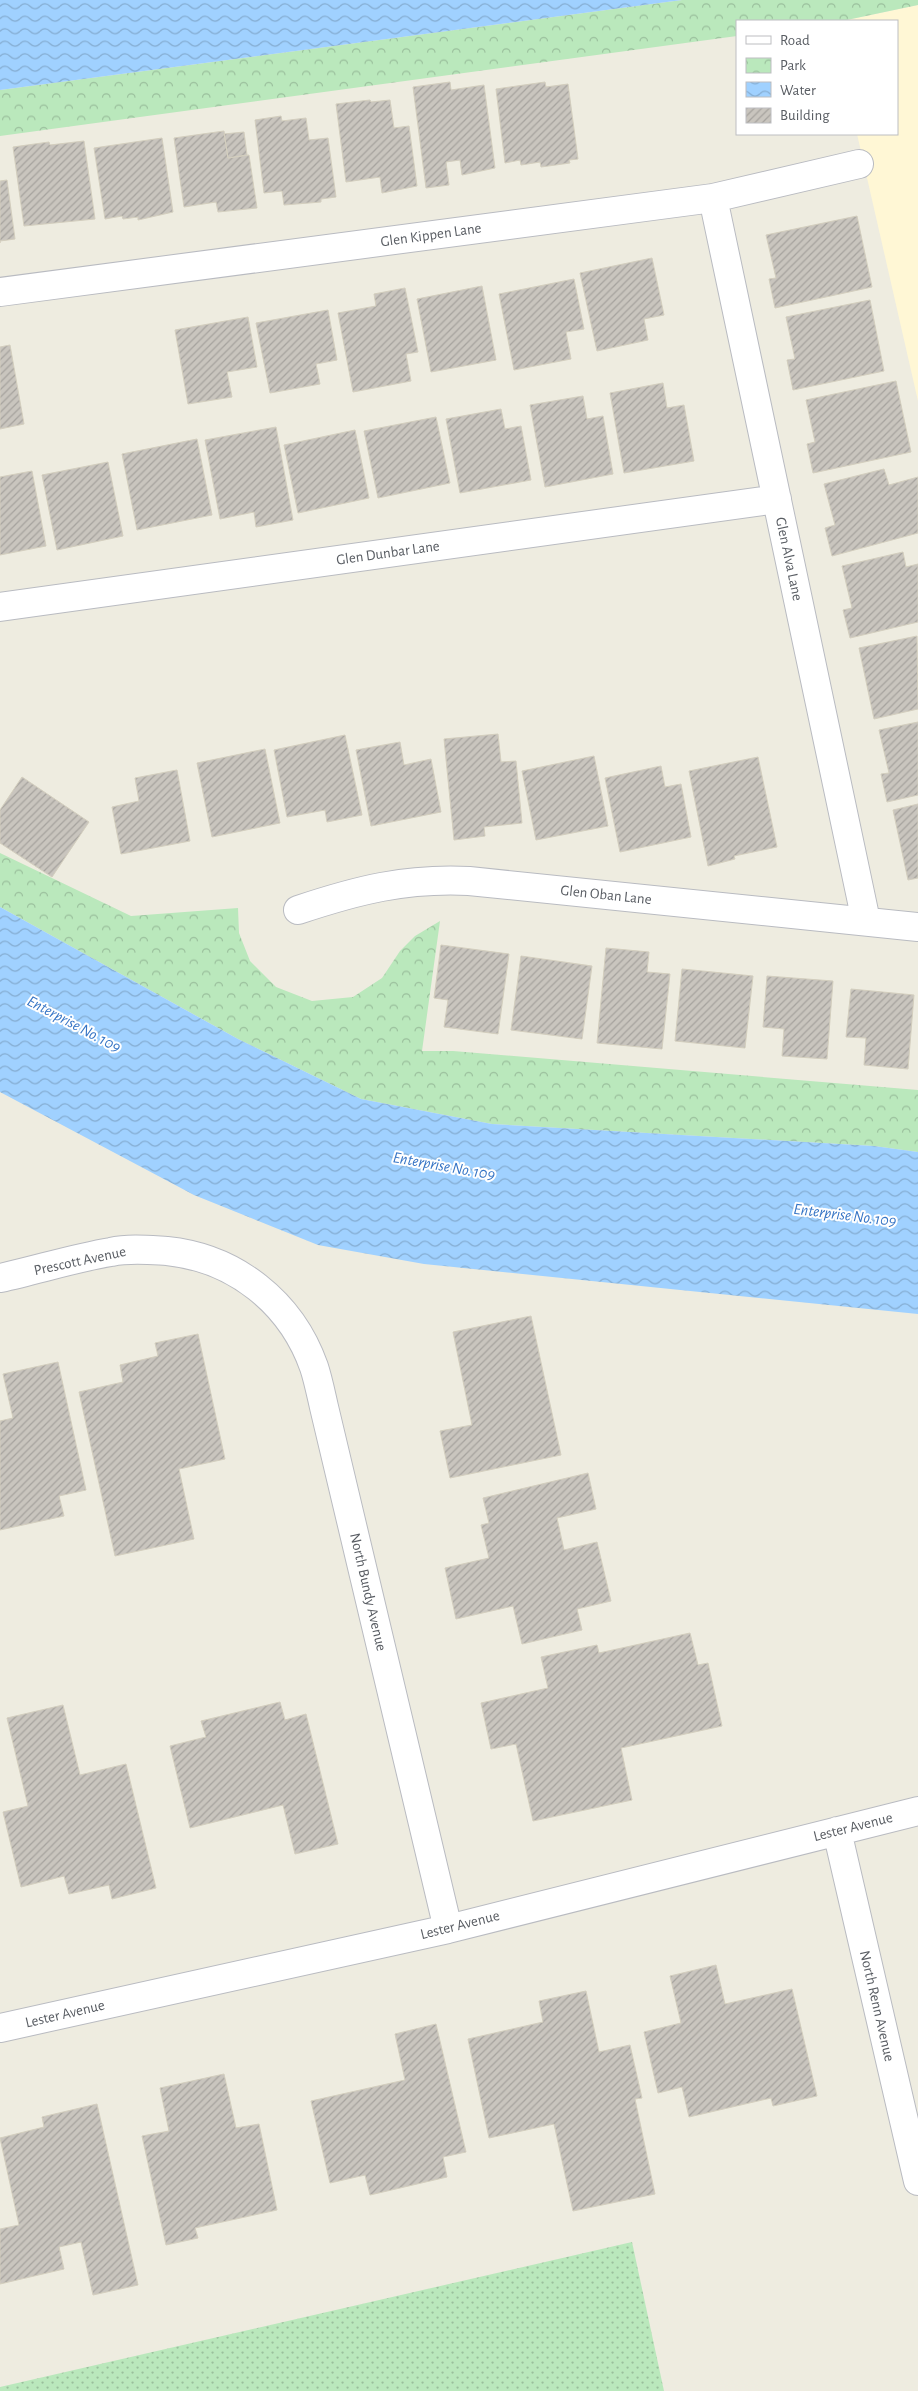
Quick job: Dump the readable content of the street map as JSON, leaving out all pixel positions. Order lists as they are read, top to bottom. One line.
{"streets":{"street":["Glen Kippen Lane","Glen Dunbar Lane","Glen Alva Lane","Glen Oban Lane","Prescott Avenue","North Bundy Avenue","Lester Avenue","North Renn Avenue"]},"crossings":[["Glen Kippen Lane","Glen Alva Lane"],["Glen Dunbar Lane","Glen Alva Lane"],["Glen Alva Lane","Glen Oban Lane"],["Prescott Avenue","North Bundy Avenue"],["North Bundy Avenue","Lester Avenue"],["Lester Avenue","North Renn Avenue"]],"water":["Enterprise No. 109"],"legend":["Road","Park","Water","Building"]}
